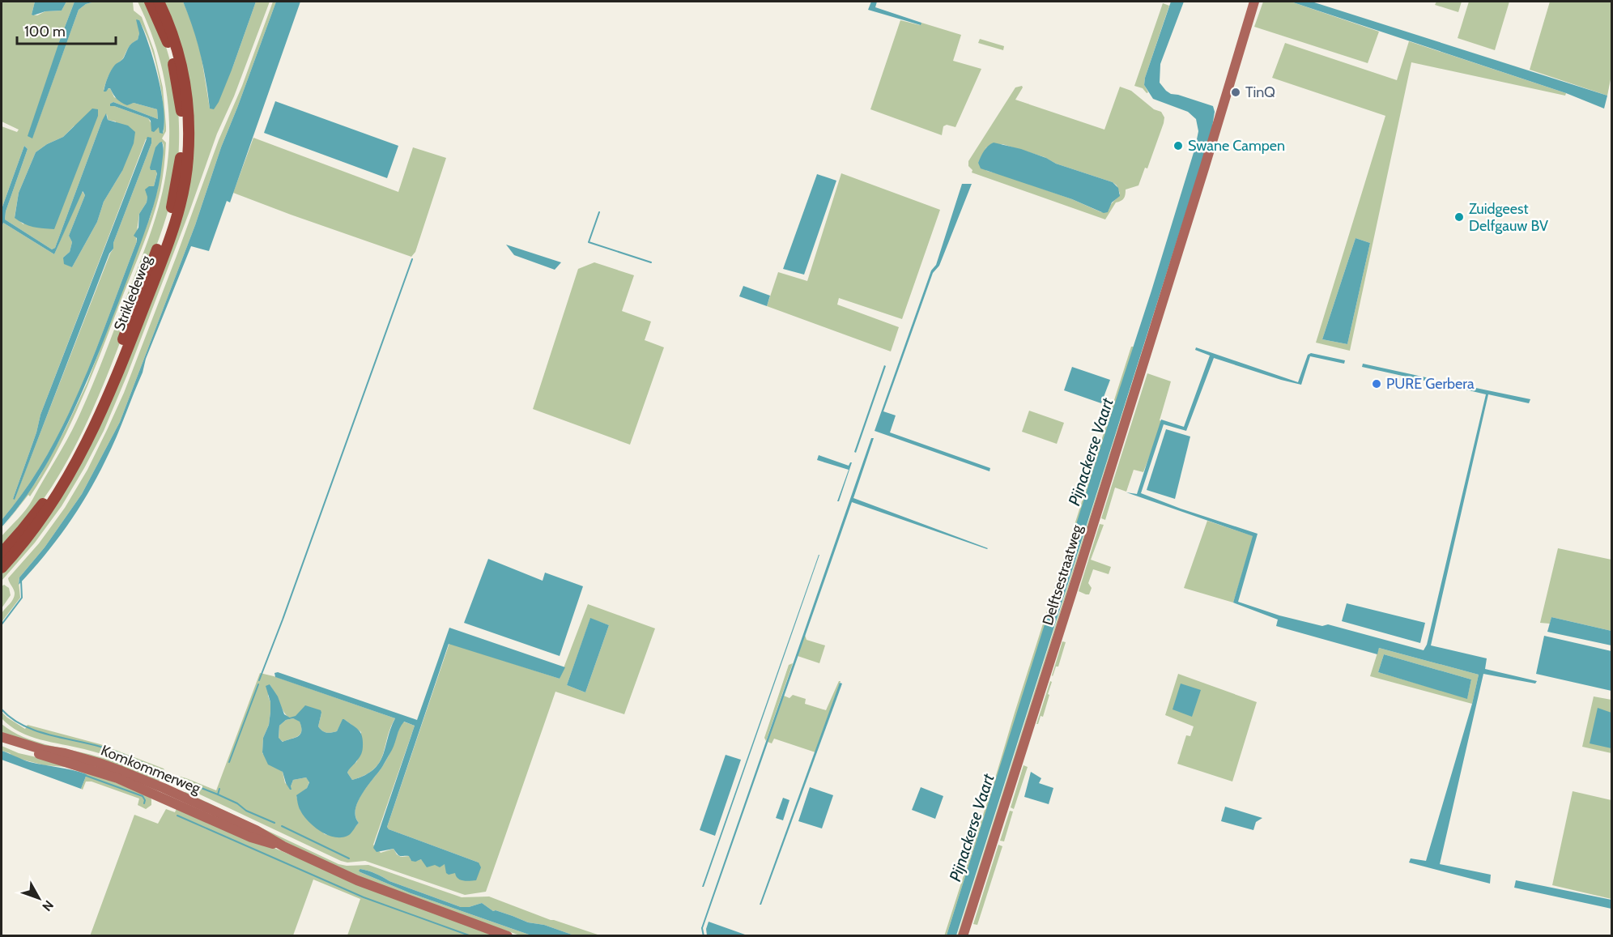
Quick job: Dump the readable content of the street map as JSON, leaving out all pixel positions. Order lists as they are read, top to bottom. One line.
{"streets":{"main road":["Strikledeweg"],"street":["Delftsestraatweg","Komkommerweg"]},"water":["Pijnackerse Vaart"],"places":["TinQ","Swane Campen","Zuidgeest Delfgauw BV","PURE Gerbera"],"scale_bar":"100 m","north":"bottom right"}
